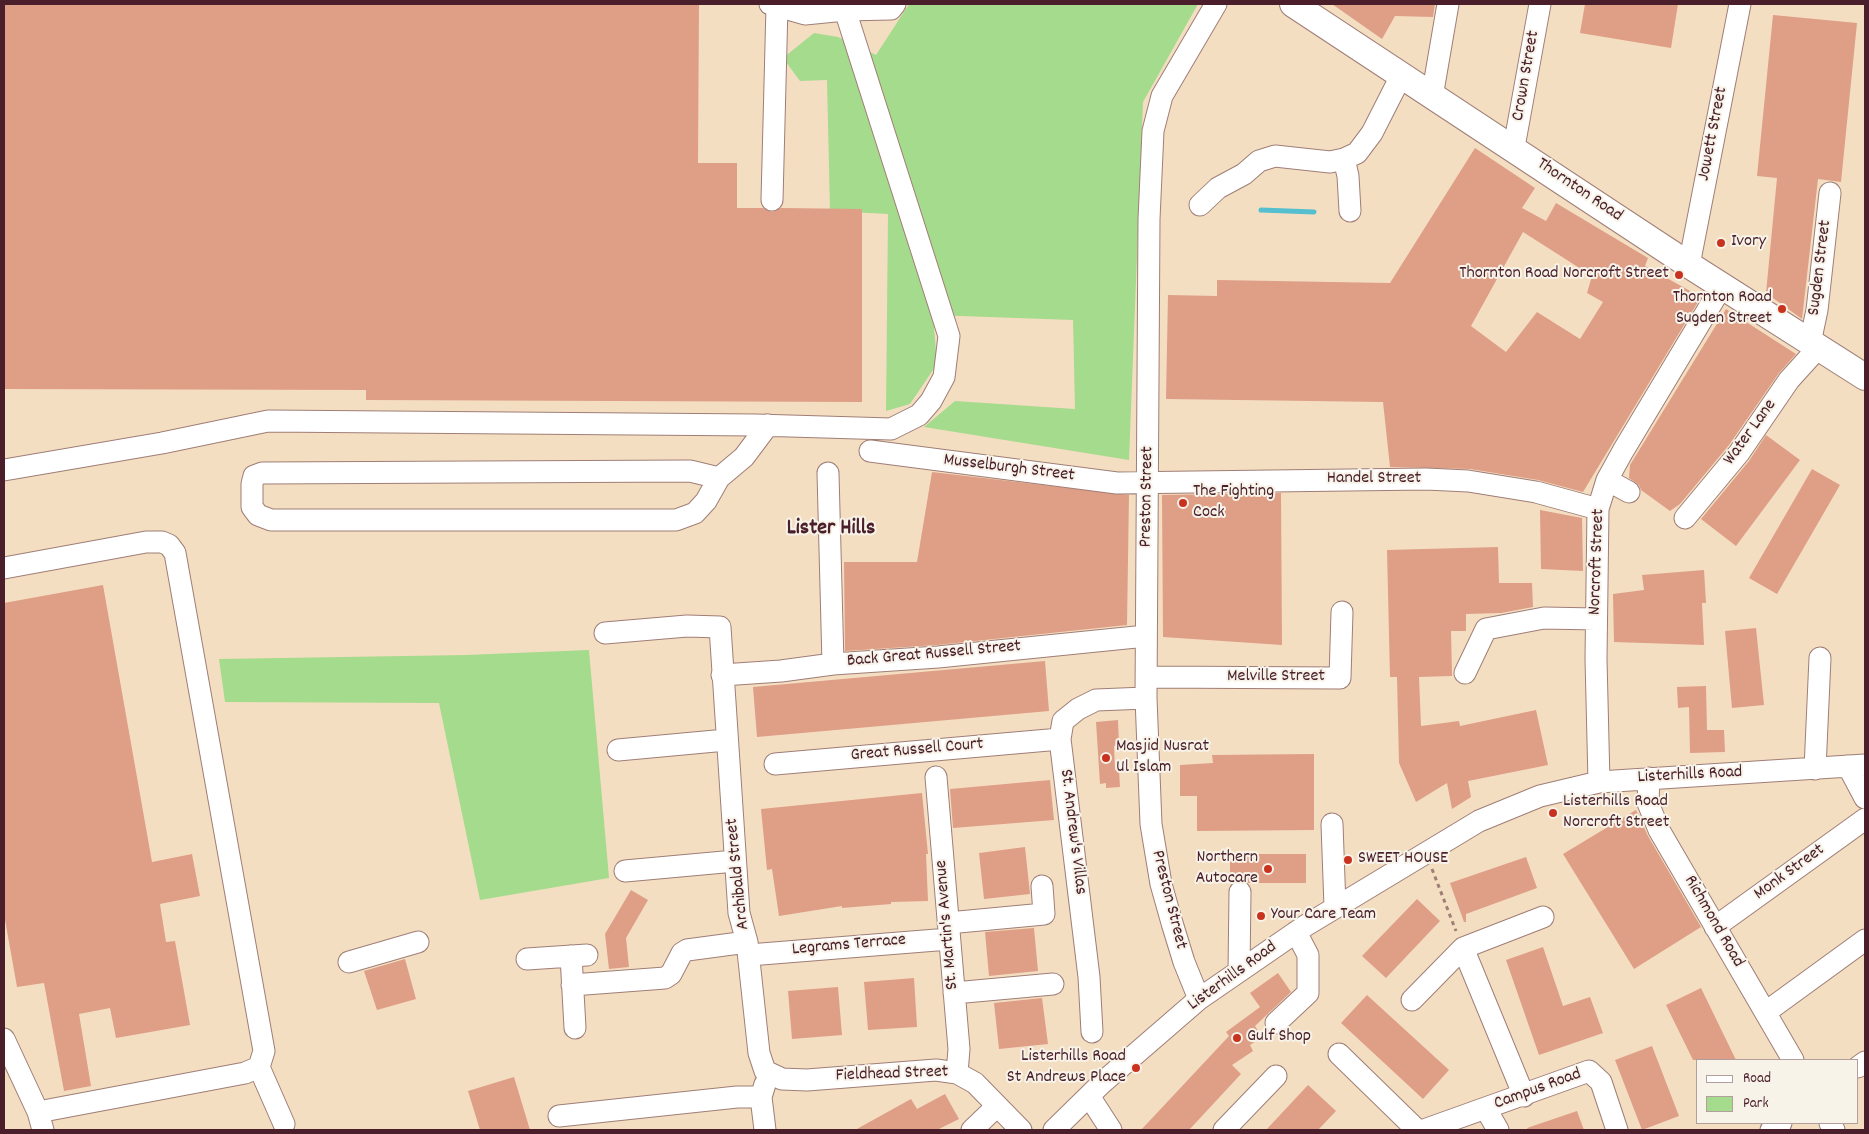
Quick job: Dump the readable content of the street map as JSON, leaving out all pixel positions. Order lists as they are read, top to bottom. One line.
{"streets":{"main road":["Thornton Road"],"street":["Crown Street","Jowett Street","Sugden Street","Water Lane","Musselburgh Street","Handel Street","Preston Street","Norcroft Street","Back Great Russell Street","Melville Street","Great Russell Court","Listerhills Road","St. Andrew's Villas","Monk Street","Archibald Street","Richmond Road","St. Martin's Avenue","Legrams Terrace","Fieldhead Street","Campus Road"]},"crossings":[["Crown Street","Thornton Road"],["Jowett Street","Thornton Road"],["Thornton Road","Sugden Street"],["Thornton Road","Water Lane"],["Thornton Road","Norcroft Street"],["Sugden Street","Water Lane"],["Musselburgh Street","Handel Street"],["Musselburgh Street","Preston Street"],["Handel Street","Preston Street"],["Handel Street","Norcroft Street"],["Preston Street","Back Great Russell Street"],["Preston Street","Melville Street"],["Preston Street","Listerhills Road"],["Preston Street","St. Andrew's Villas"],["Norcroft Street","Listerhills Road"],["Back Great Russell Street","Archibald Street"],["Melville Street","St. Andrew's Villas"],["Great Russell Court","St. Andrew's Villas"],["Great Russell Court","St. Martin's Avenue"],["Listerhills Road","Richmond Road"],["Monk Street","Richmond Road"],["Archibald Street","Legrams Terrace"],["Archibald Street","Fieldhead Street"],["St. Martin's Avenue","Legrams Terrace"],["St. Martin's Avenue","Fieldhead Street"]],"districts":["Lister Hills"],"places":["Ivory","Thornton Road Norcroft Street","Thornton Road Sugden Street","The Fighting Cock","Masjid Nusrat Ul Islam","Listerhills Road Norcroft Street","SWEET HOUSE","Northern Autocare","Your Care Team","Gulf Shop","Listerhills Road St Andrews Place"],"legend":["Road","Park"]}
